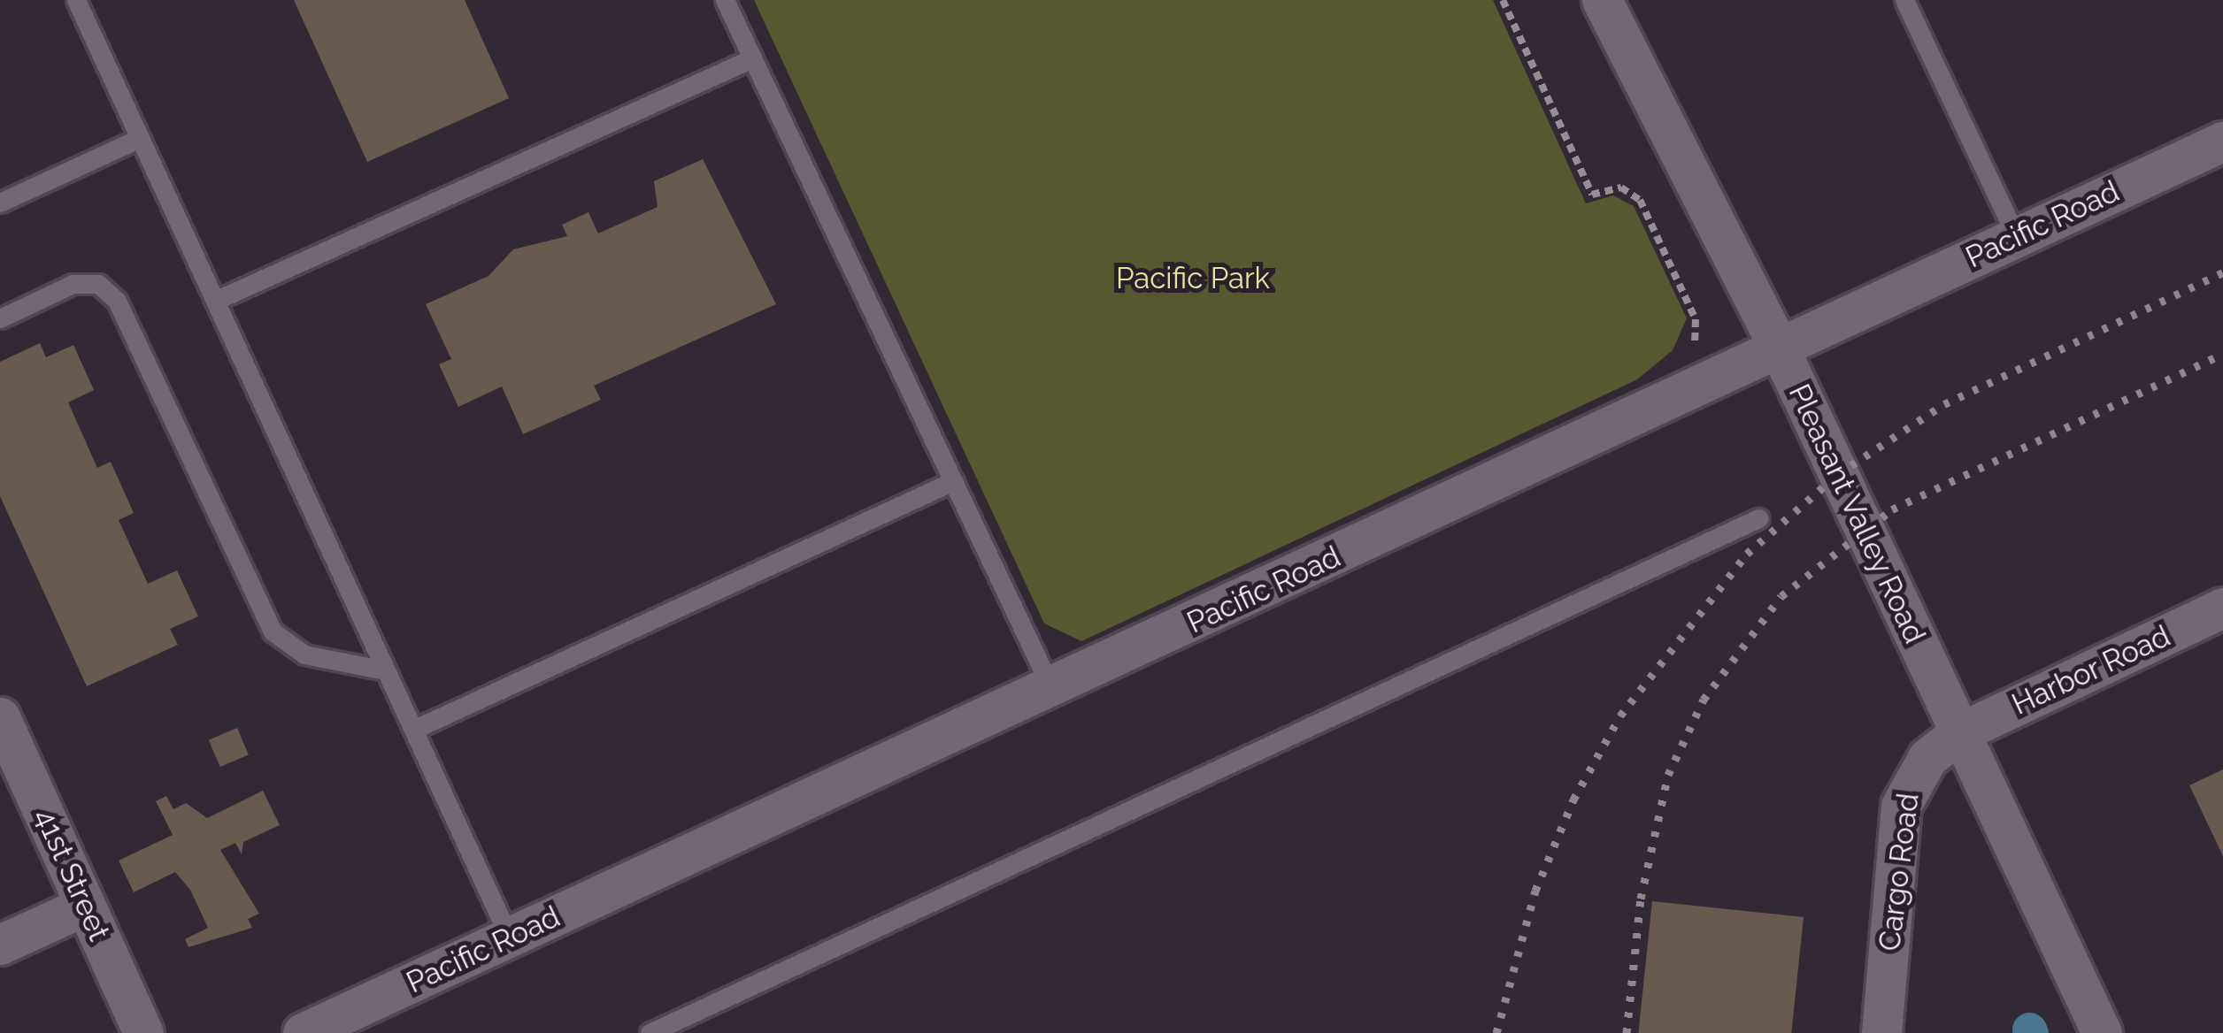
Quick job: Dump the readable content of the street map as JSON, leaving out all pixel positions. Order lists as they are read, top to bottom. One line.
{"streets":{"street":["Pacific Road","Pleasant Valley Road","Harbor Road","Cargo Road","41st Street"]},"crossings":[["Pacific Road","Pleasant Valley Road"],["Pleasant Valley Road","Harbor Road"],["Pleasant Valley Road","Cargo Road"],["Harbor Road","Cargo Road"]],"parks":["Pacific Park"]}
